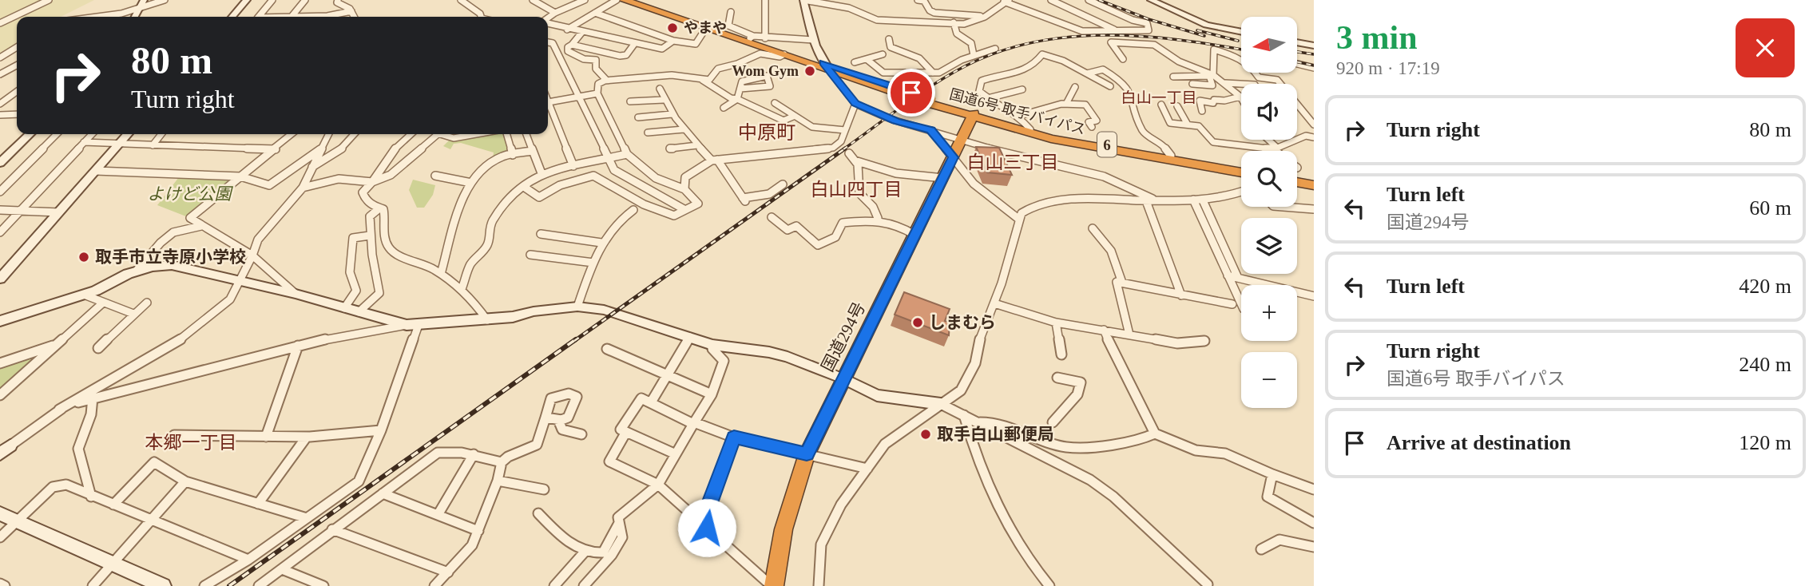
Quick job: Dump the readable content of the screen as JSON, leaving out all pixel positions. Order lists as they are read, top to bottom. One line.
{"streets":{"highway":["国道6号 取手バイパス","6","国道294号"]},"crossings":[["国道6号 取手バイパス","国道294号"]],"districts":["白山一丁目","中原町","白山三丁目","白山四丁目","本郷一丁目"],"parks":["よけど公園"],"places":["やまや","Wom Gym","取手市立寺原小学校","しまむら","取手白山郵便局"],"north":"left","page":{"heading":["3 min","920 m · 17:19"],"map_buttons":["+","−"],"turn":["80 m","Turn right"],"list":[{"name":"Turn right","value":"80 m"},{"name":"Turn left","note":"国道294号","value":"60 m"},{"name":"Turn left","value":"420 m"},{"name":"Turn right","note":"国道6号 取手バイパス","value":"240 m"},{"name":"Arrive at destination","value":"120 m"}]}}
